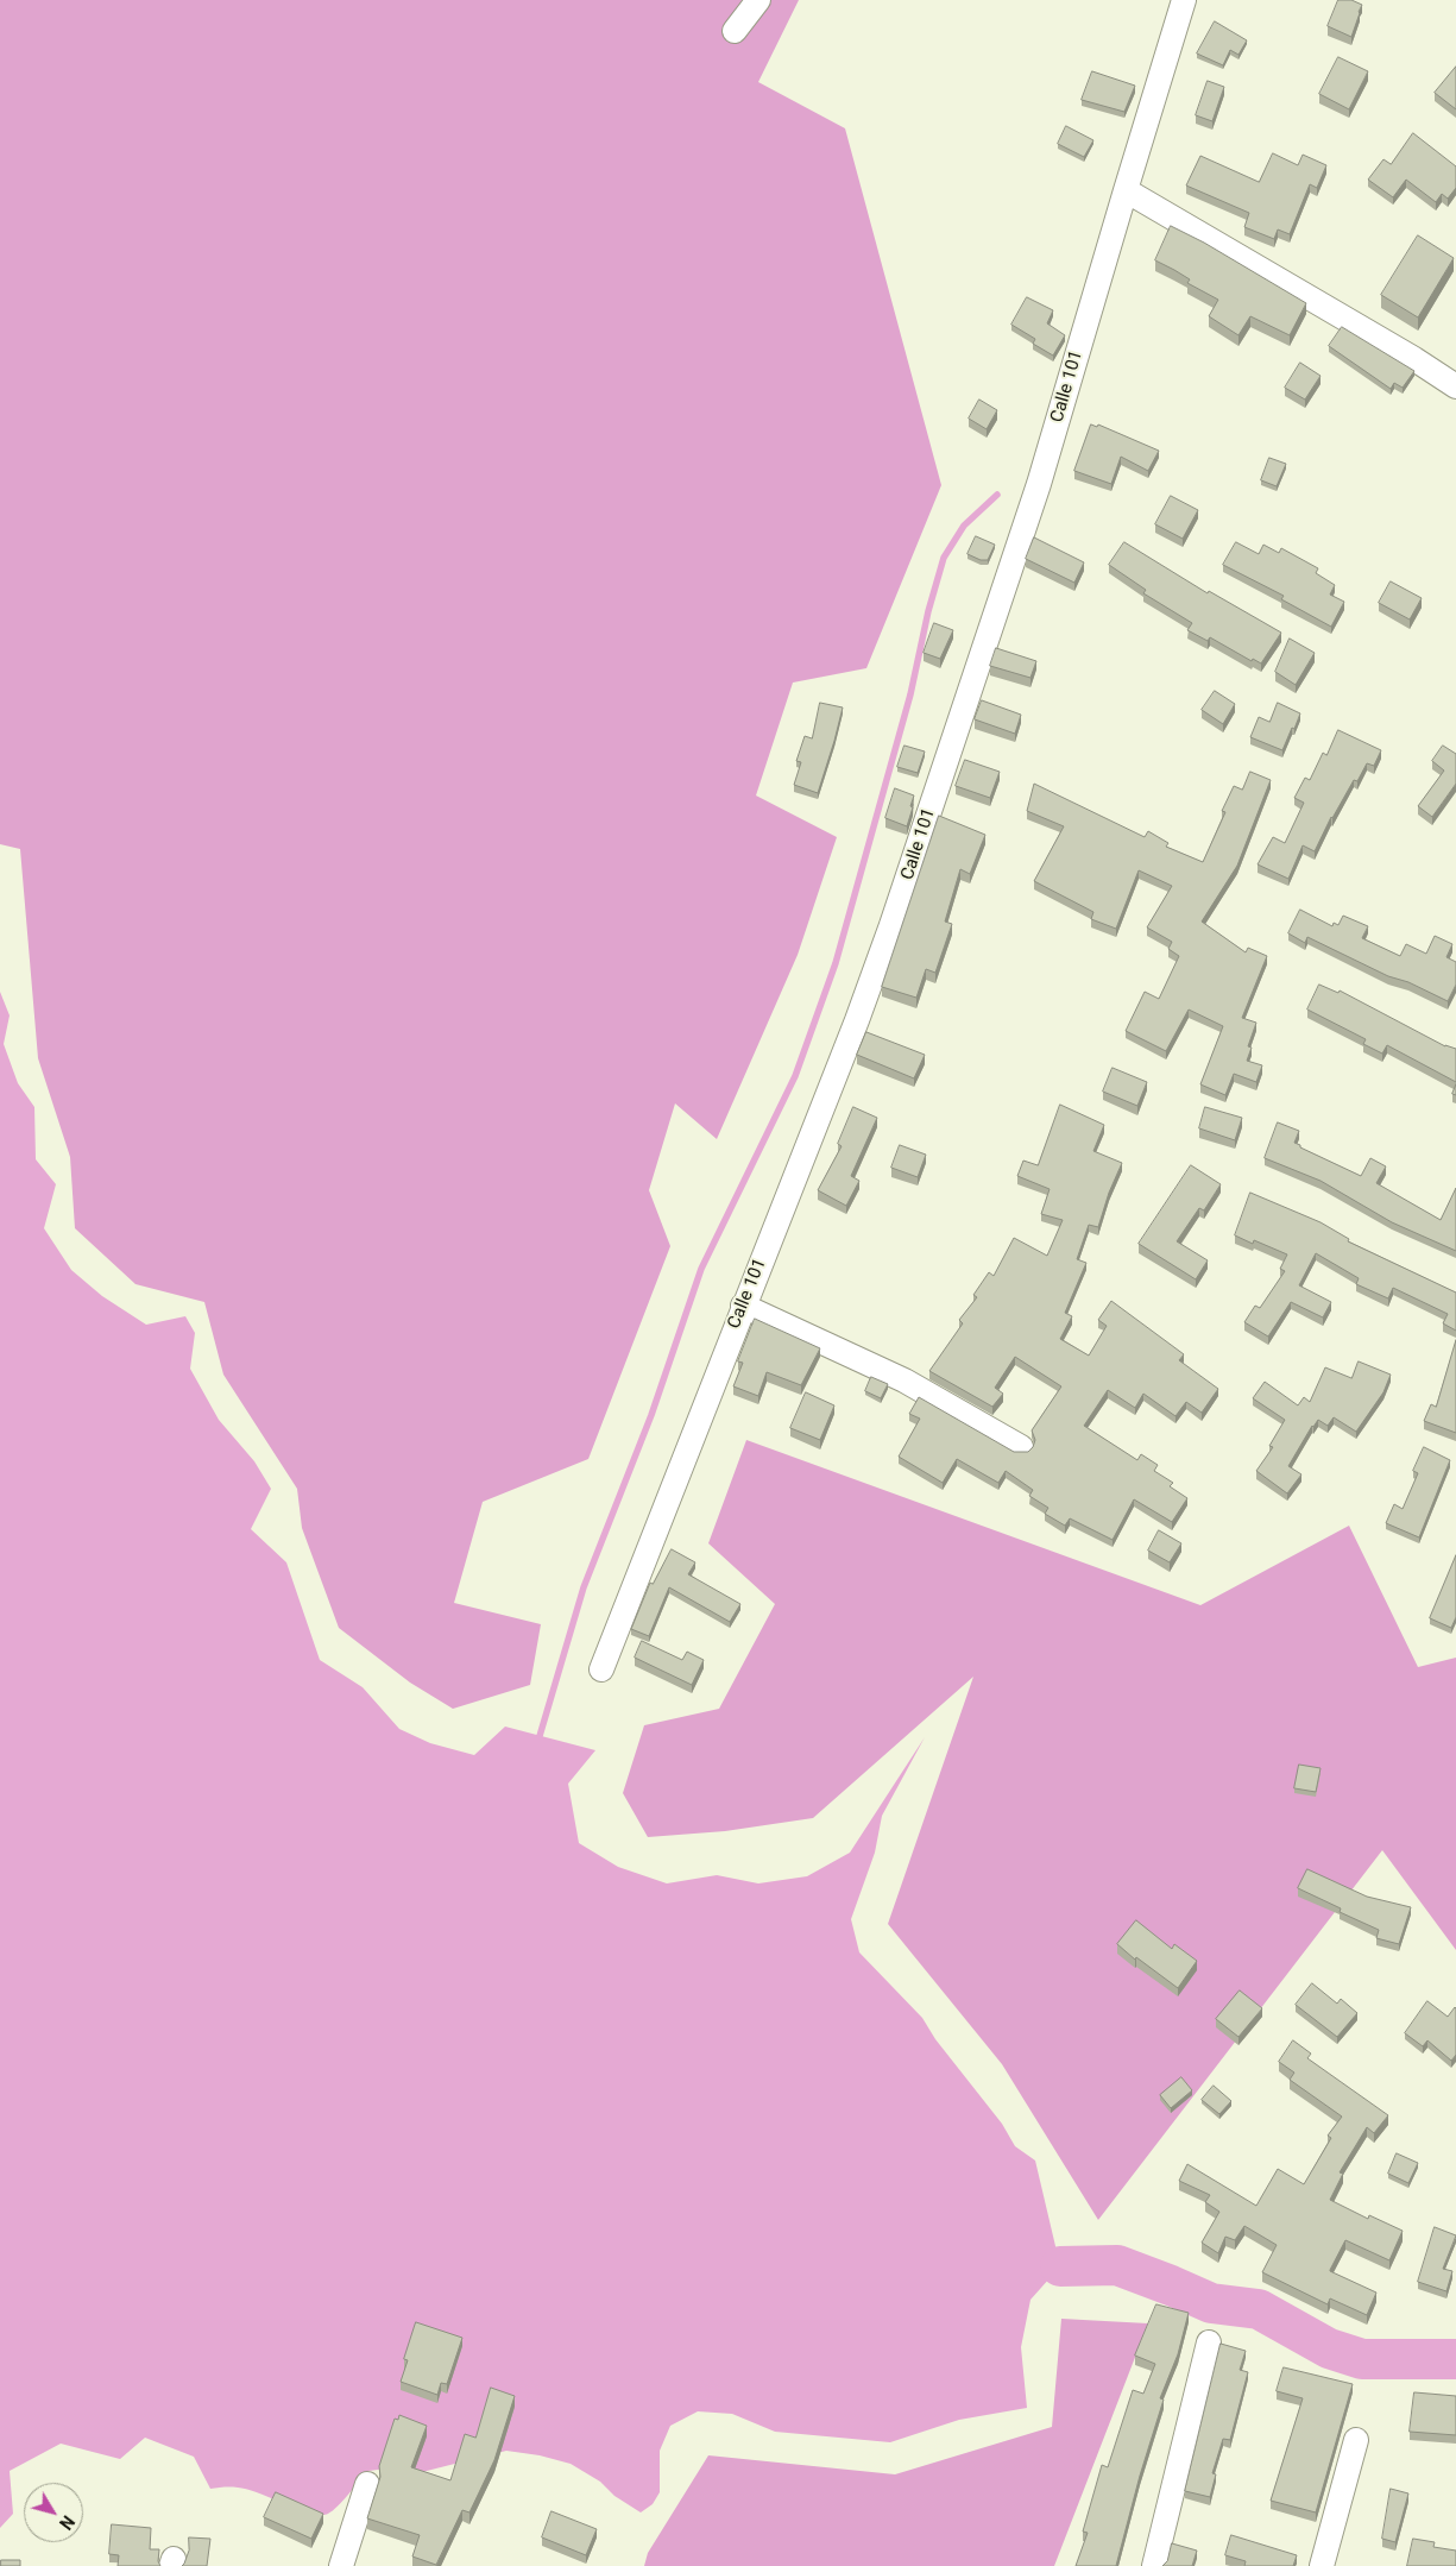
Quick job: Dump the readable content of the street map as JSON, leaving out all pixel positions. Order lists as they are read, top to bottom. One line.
{"streets":{"street":["Calle 101"]},"north":"bottom right"}
